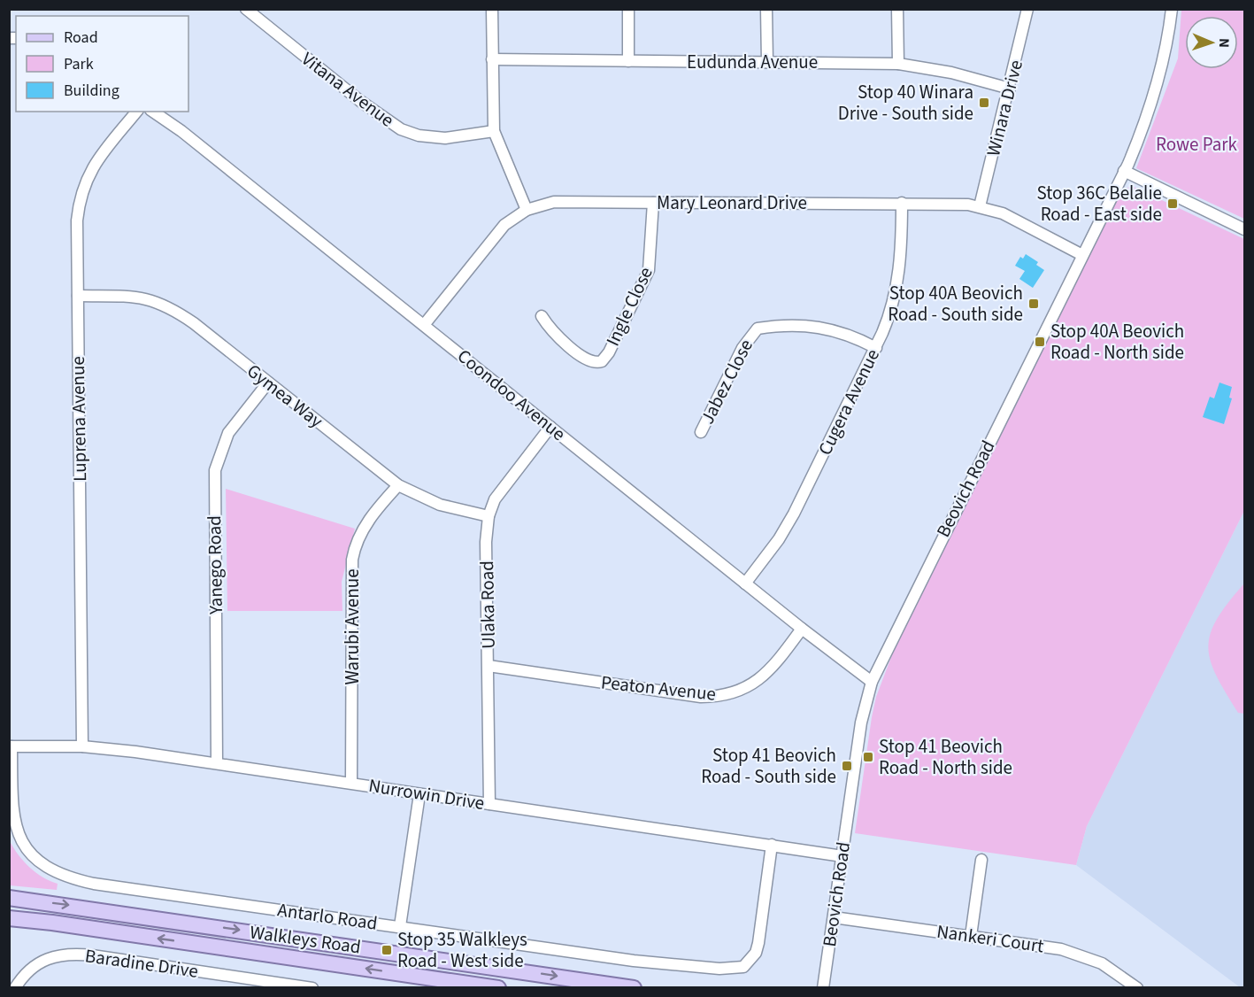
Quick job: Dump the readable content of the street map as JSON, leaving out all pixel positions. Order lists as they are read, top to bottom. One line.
{"streets":{"main road":["Walkleys Road"],"street":["Eudunda Avenue","Vitana Avenue","Winara Drive","Mary Leonard Drive","Ingle Close","Jabez Close","Coondoo Avenue","Gymea Way","Cugera Avenue","Luprena Avenue","Beovich Road","Yanego Road","Ulaka Road","Warubi Avenue","Peaton Avenue","Nurrowin Drive","Antarlo Road","Nankeri Court","Baradine Drive"]},"crossings":[["Eudunda Avenue","Winara Drive"],["Winara Drive","Mary Leonard Drive"],["Mary Leonard Drive","Ingle Close"],["Mary Leonard Drive","Coondoo Avenue"],["Mary Leonard Drive","Cugera Avenue"],["Mary Leonard Drive","Beovich Road"],["Jabez Close","Cugera Avenue"],["Coondoo Avenue","Cugera Avenue"],["Coondoo Avenue","Beovich Road"],["Coondoo Avenue","Ulaka Road"],["Coondoo Avenue","Peaton Avenue"],["Gymea Way","Luprena Avenue"],["Gymea Way","Yanego Road"],["Gymea Way","Ulaka Road"],["Gymea Way","Warubi Avenue"],["Luprena Avenue","Nurrowin Drive"],["Beovich Road","Nurrowin Drive"],["Beovich Road","Nankeri Court"],["Yanego Road","Nurrowin Drive"],["Ulaka Road","Peaton Avenue"],["Ulaka Road","Nurrowin Drive"],["Warubi Avenue","Nurrowin Drive"],["Nurrowin Drive","Antarlo Road"]],"parks":["Rowe Park"],"places":{"transit":["Stop 40 Winara Drive - South side","Stop 36C Belalie Road - East side","Stop 40A Beovich Road - South side","Stop 40A Beovich Road - North side","Stop 41 Beovich Road - North side","Stop 41 Beovich Road - South side","Stop 35 Walkleys Road - West side"]},"legend":["Road","Park","Building"],"north":"right"}
